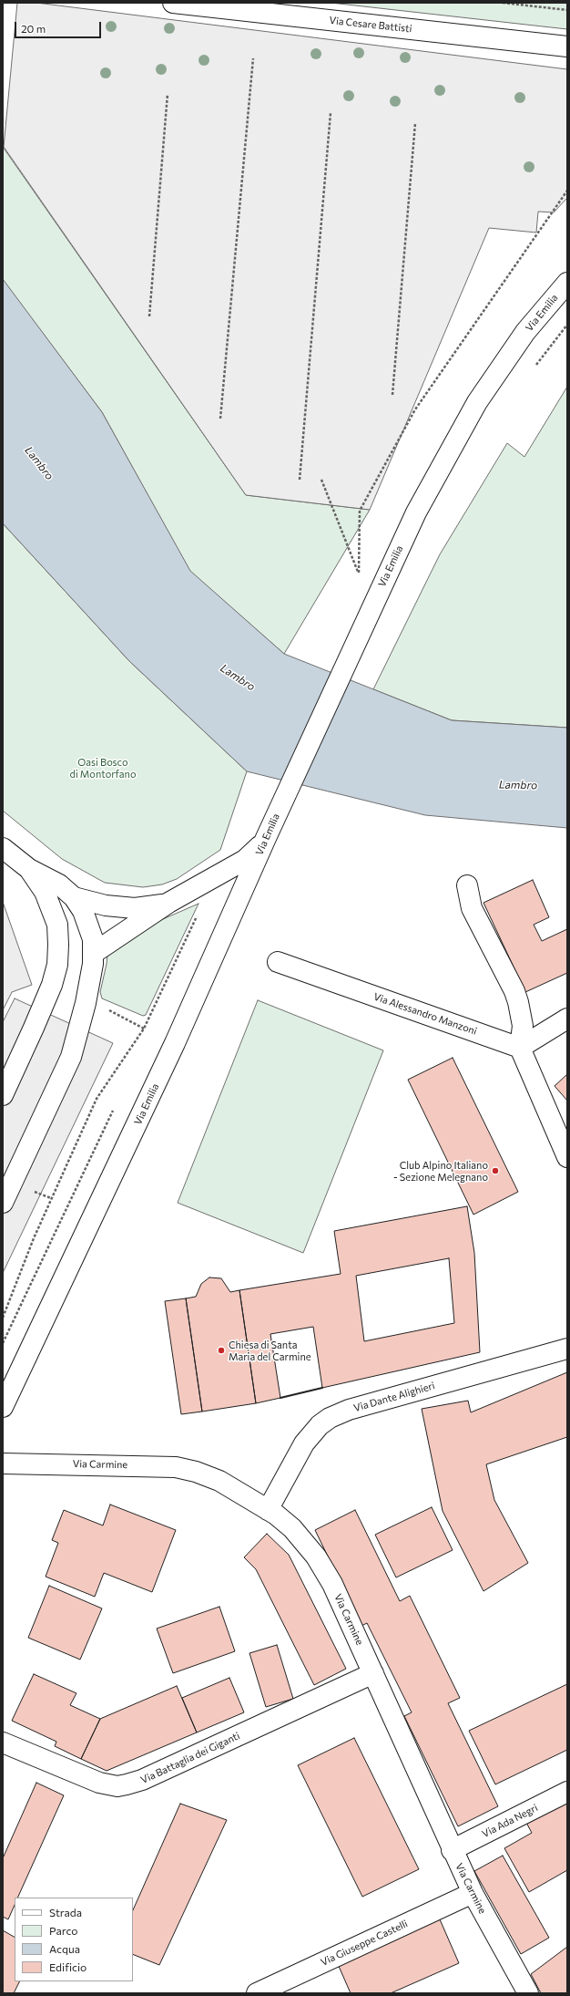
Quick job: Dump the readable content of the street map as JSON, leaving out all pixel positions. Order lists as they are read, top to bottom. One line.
{"streets":{"street":["Via Cesare Battisti","Via Emilia","Via Alessandro Manzoni","Via Dante Alighieri","Via Carmine","Via Battaglia dei Giganti","Via Ada Negri","Via Giuseppe Castelli"]},"crossings":[["Via Dante Alighieri","Via Carmine"],["Via Carmine","Via Battaglia dei Giganti"],["Via Carmine","Via Ada Negri"],["Via Carmine","Via Giuseppe Castelli"]],"water":["Lambro"],"parks":["Oasi Bosco di Montorfano"],"places":["Club Alpino Italiano - Sezione Melegnano","Chiesa di Santa Maria del Carmine"],"legend":["Strada","Parco","Acqua","Edificio"],"scale_bar":"20 m"}
